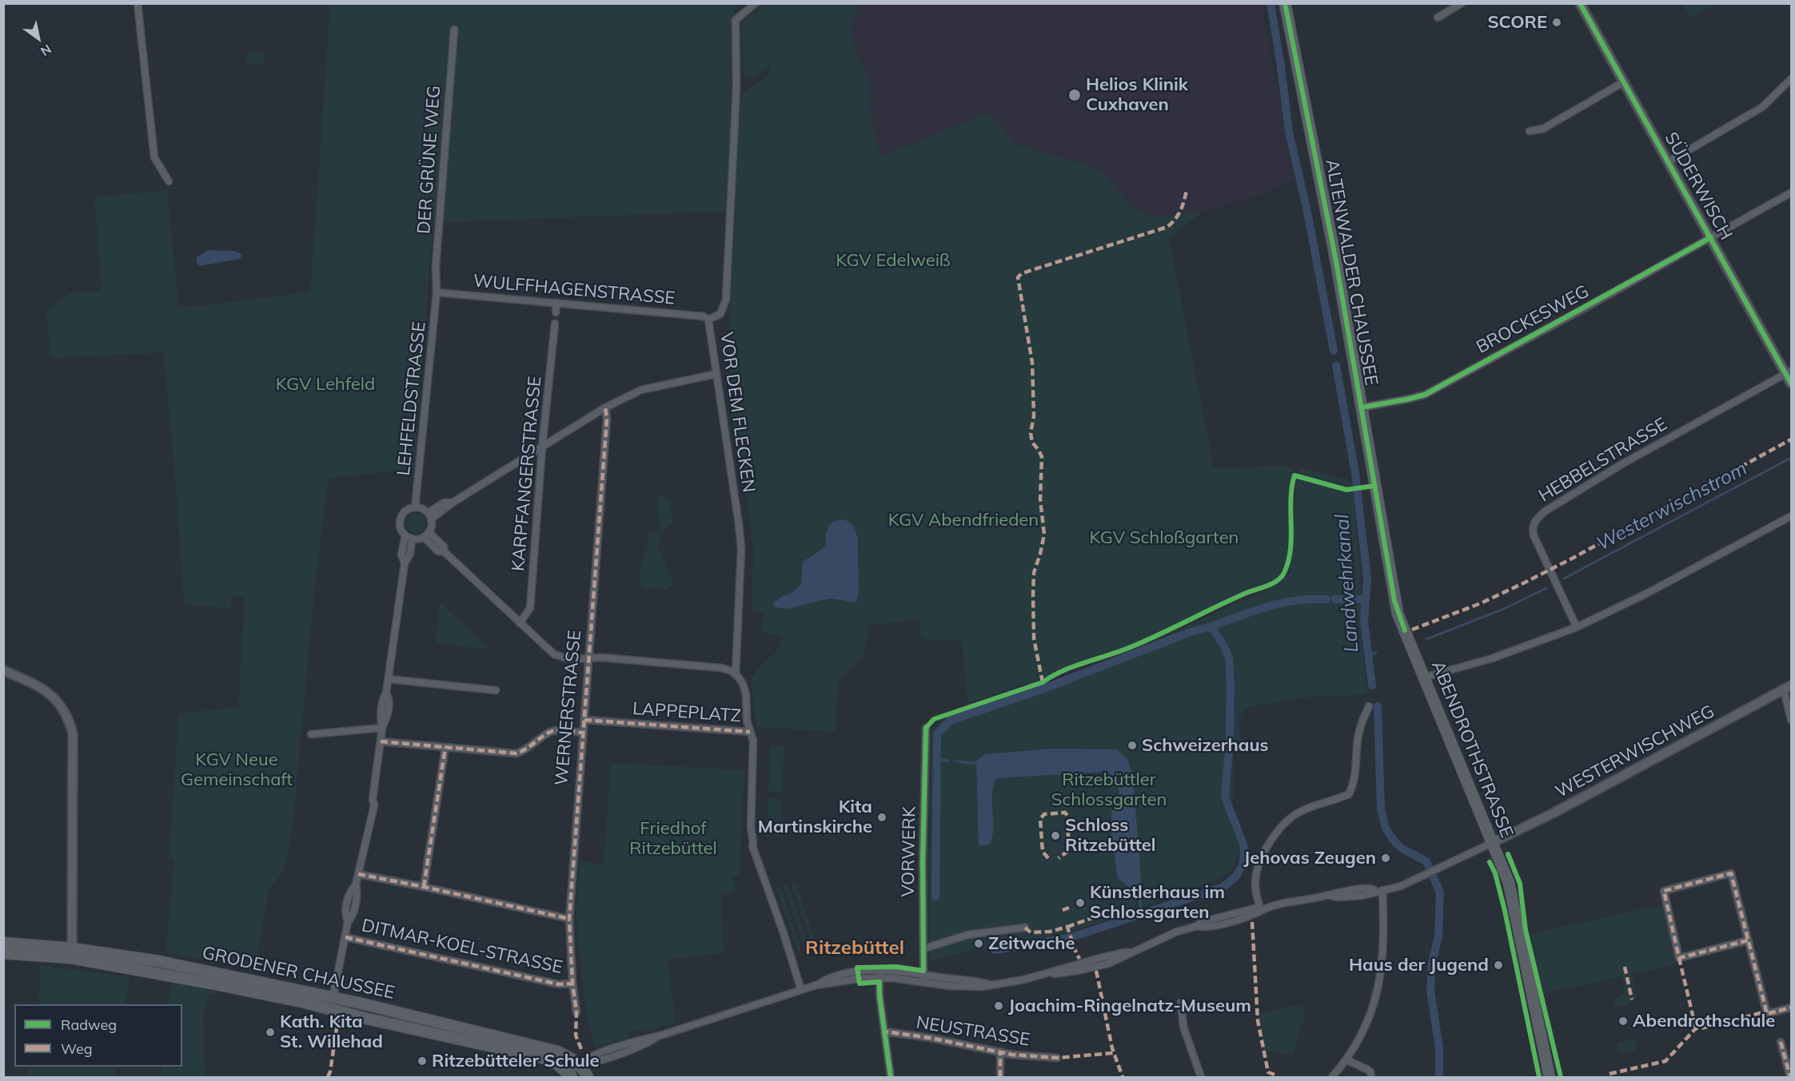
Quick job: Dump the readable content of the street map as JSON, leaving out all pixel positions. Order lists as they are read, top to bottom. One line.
{"streets":{"main road":["ALTENWALDER CHAUSSEE","ABENDROTHSTRASSE","GRODENER CHAUSSEE"],"street":["DER GRÜNE WEG","SÜDERWISCH","WULFFHAGENSTRASSE","BROCKESWEG","LEHFELDSTRASSE","VOR DEM FLECKEN","HEBBELSTRASSE","KARPFANGERSTRASSE","WERNERSTRASSE","LAPPEPLATZ","WESTERWISCHWEG","VORWERK","DITMAR-KOEL-STRASSE","NEUSTRASSE"]},"crossings":[["DER GRÜNE WEG","WULFFHAGENSTRASSE"],["DER GRÜNE WEG","LEHFELDSTRASSE"],["SÜDERWISCH","BROCKESWEG"],["SÜDERWISCH","HEBBELSTRASSE"],["ALTENWALDER CHAUSSEE","BROCKESWEG"],["ALTENWALDER CHAUSSEE","ABENDROTHSTRASSE"],["WULFFHAGENSTRASSE","LEHFELDSTRASSE"],["WULFFHAGENSTRASSE","VOR DEM FLECKEN"],["VOR DEM FLECKEN","LAPPEPLATZ"],["WERNERSTRASSE","LAPPEPLATZ"],["WERNERSTRASSE","DITMAR-KOEL-STRASSE"],["ABENDROTHSTRASSE","WESTERWISCHWEG"]],"districts":["Ritzebüttel"],"water":["Westerwischstrom","Landwehrkanal"],"parks":["KGV Edelweiß","KGV Lehfeld","KGV Abendfrieden","KGV Schloßgarten","KGV Neue Gemeinschaft","Ritzebüttler Schlossgarten","Friedhof Ritzebüttel"],"places":["SCORE","Helios Klinik Cuxhaven","Schweizerhaus","Kita Martinskirche","Schloss Ritzebüttel","Jehovas Zeugen","Künstlerhaus im Schlossgarten","Zeitwache","Haus der Jugend","Joachim-Ringelnatz-Museum","Abendrothschule","Kath. Kita St. Willehad","Ritzebütteler Schule"],"legend":["Radweg","Weg"],"north":"bottom right"}
